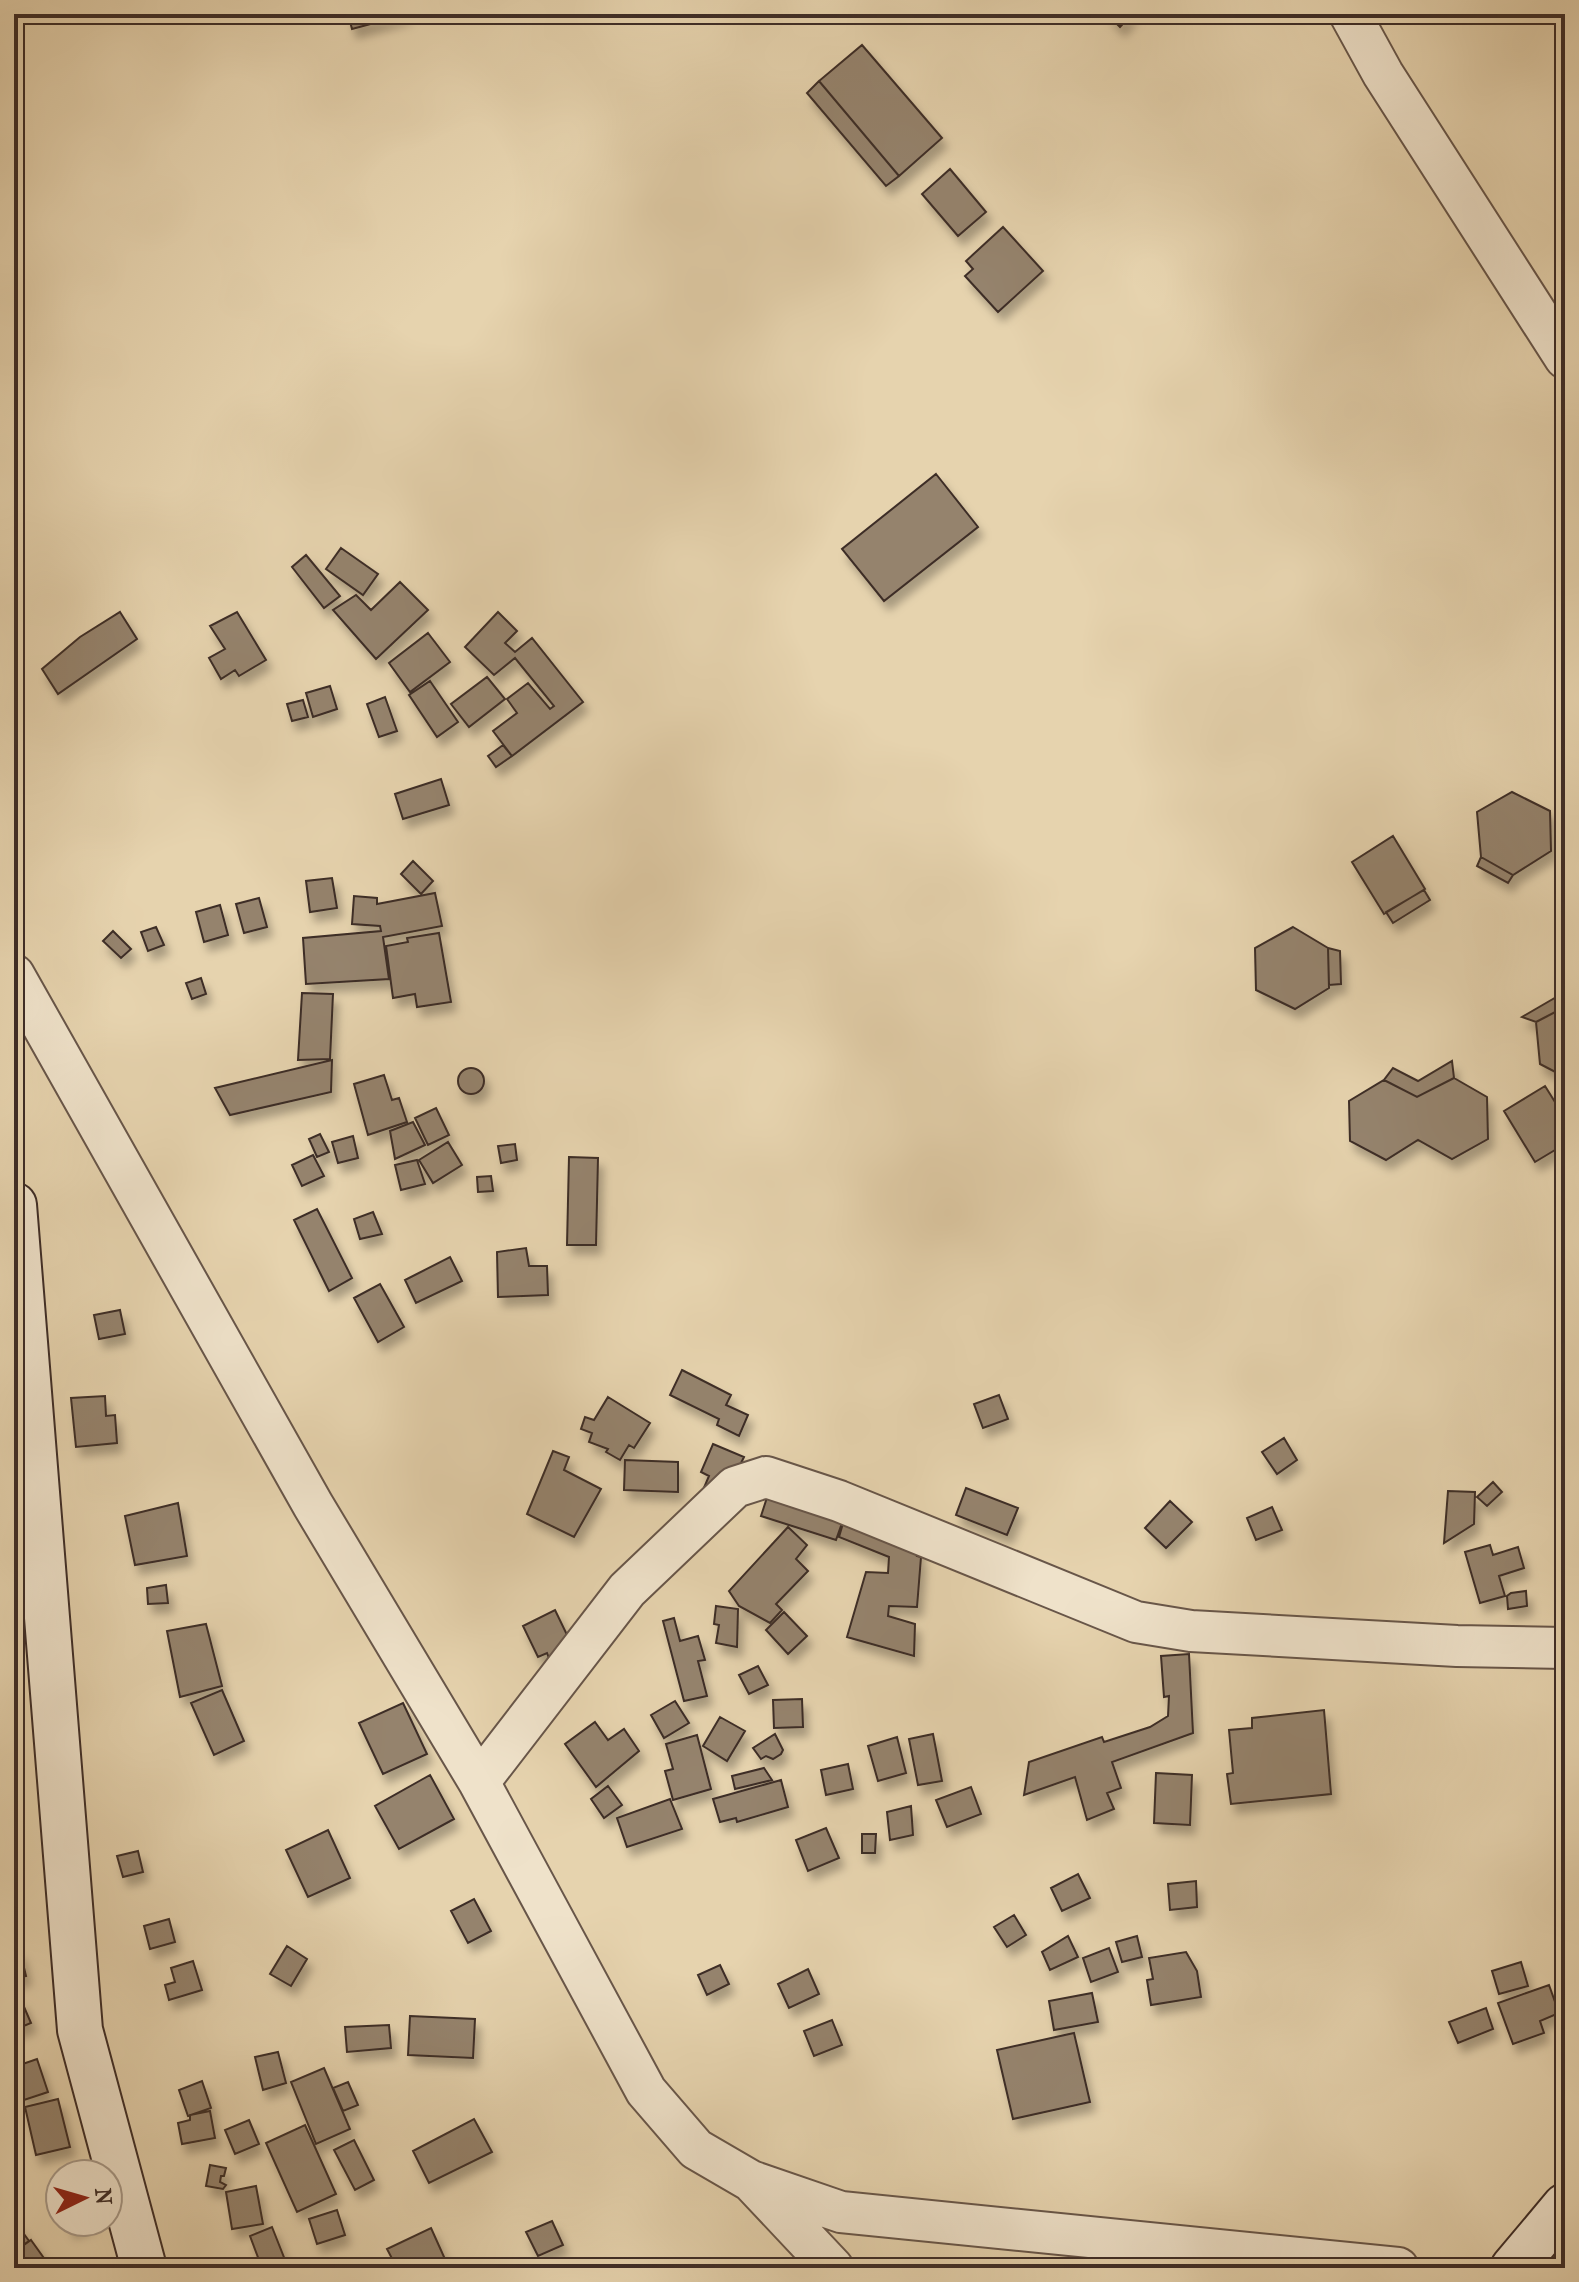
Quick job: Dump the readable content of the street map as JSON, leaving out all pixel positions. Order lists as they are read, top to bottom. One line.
{"north":"right"}
